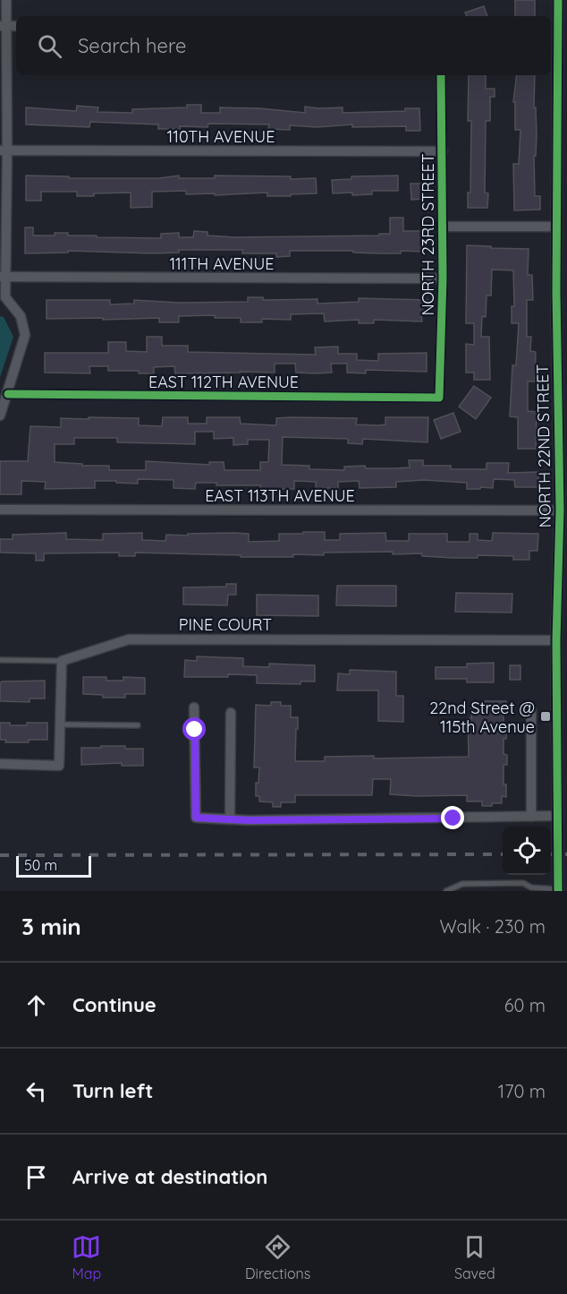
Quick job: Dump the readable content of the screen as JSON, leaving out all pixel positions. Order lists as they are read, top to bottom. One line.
{"streets":{"street":["110TH AVENUE","NORTH 23RD STREET","111TH AVENUE","EAST 112TH AVENUE","NORTH 22ND STREET","EAST 113TH AVENUE","PINE COURT"]},"crossings":[["110TH AVENUE","NORTH 23RD STREET"],["NORTH 23RD STREET","111TH AVENUE"],["NORTH 23RD STREET","EAST 112TH AVENUE"],["NORTH 22ND STREET","EAST 113TH AVENUE"],["NORTH 22ND STREET","PINE COURT"]],"places":{"transit":["22nd Street @ 115th Avenue"]},"scale_bar":"50 m","page":{"search":"Search here","scale":"50 m","heading":["3 min","Walk · 230 m"],"list":[["Continue","60 m"],["Turn left","170 m"],"Arrive at destination"],"nav":["Map","Directions","Saved"]}}
